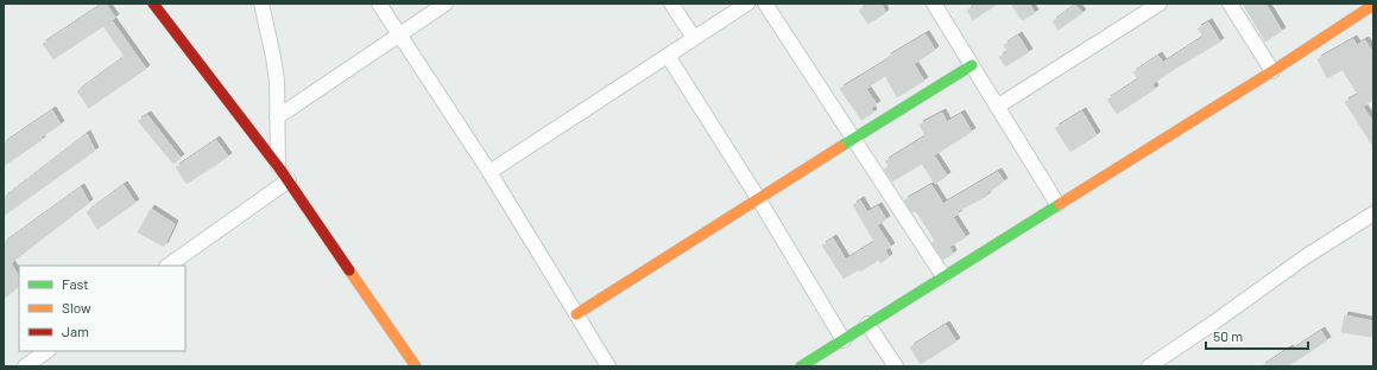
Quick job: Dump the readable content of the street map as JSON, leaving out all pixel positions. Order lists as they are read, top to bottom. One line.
{"legend":["Fast","Slow","Jam"],"scale_bar":"50 m"}
